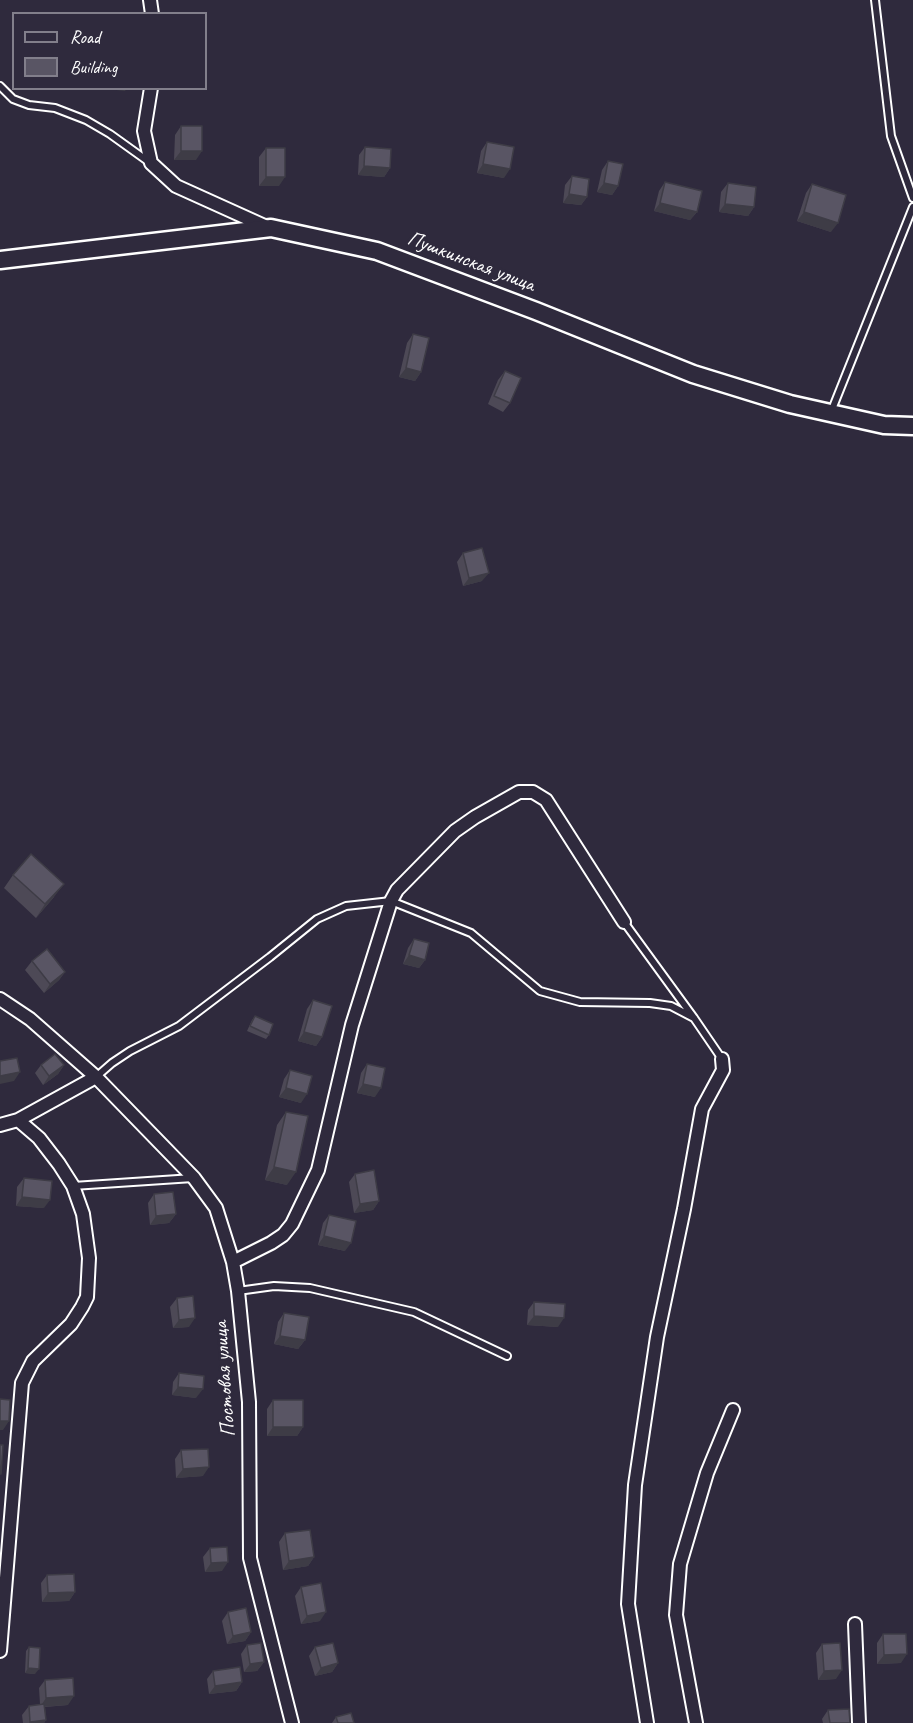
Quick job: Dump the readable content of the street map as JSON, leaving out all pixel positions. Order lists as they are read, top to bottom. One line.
{"streets":{"main road":["Пушкинская улица"],"street":["Постовая улица"]},"legend":["Road","Building"]}
